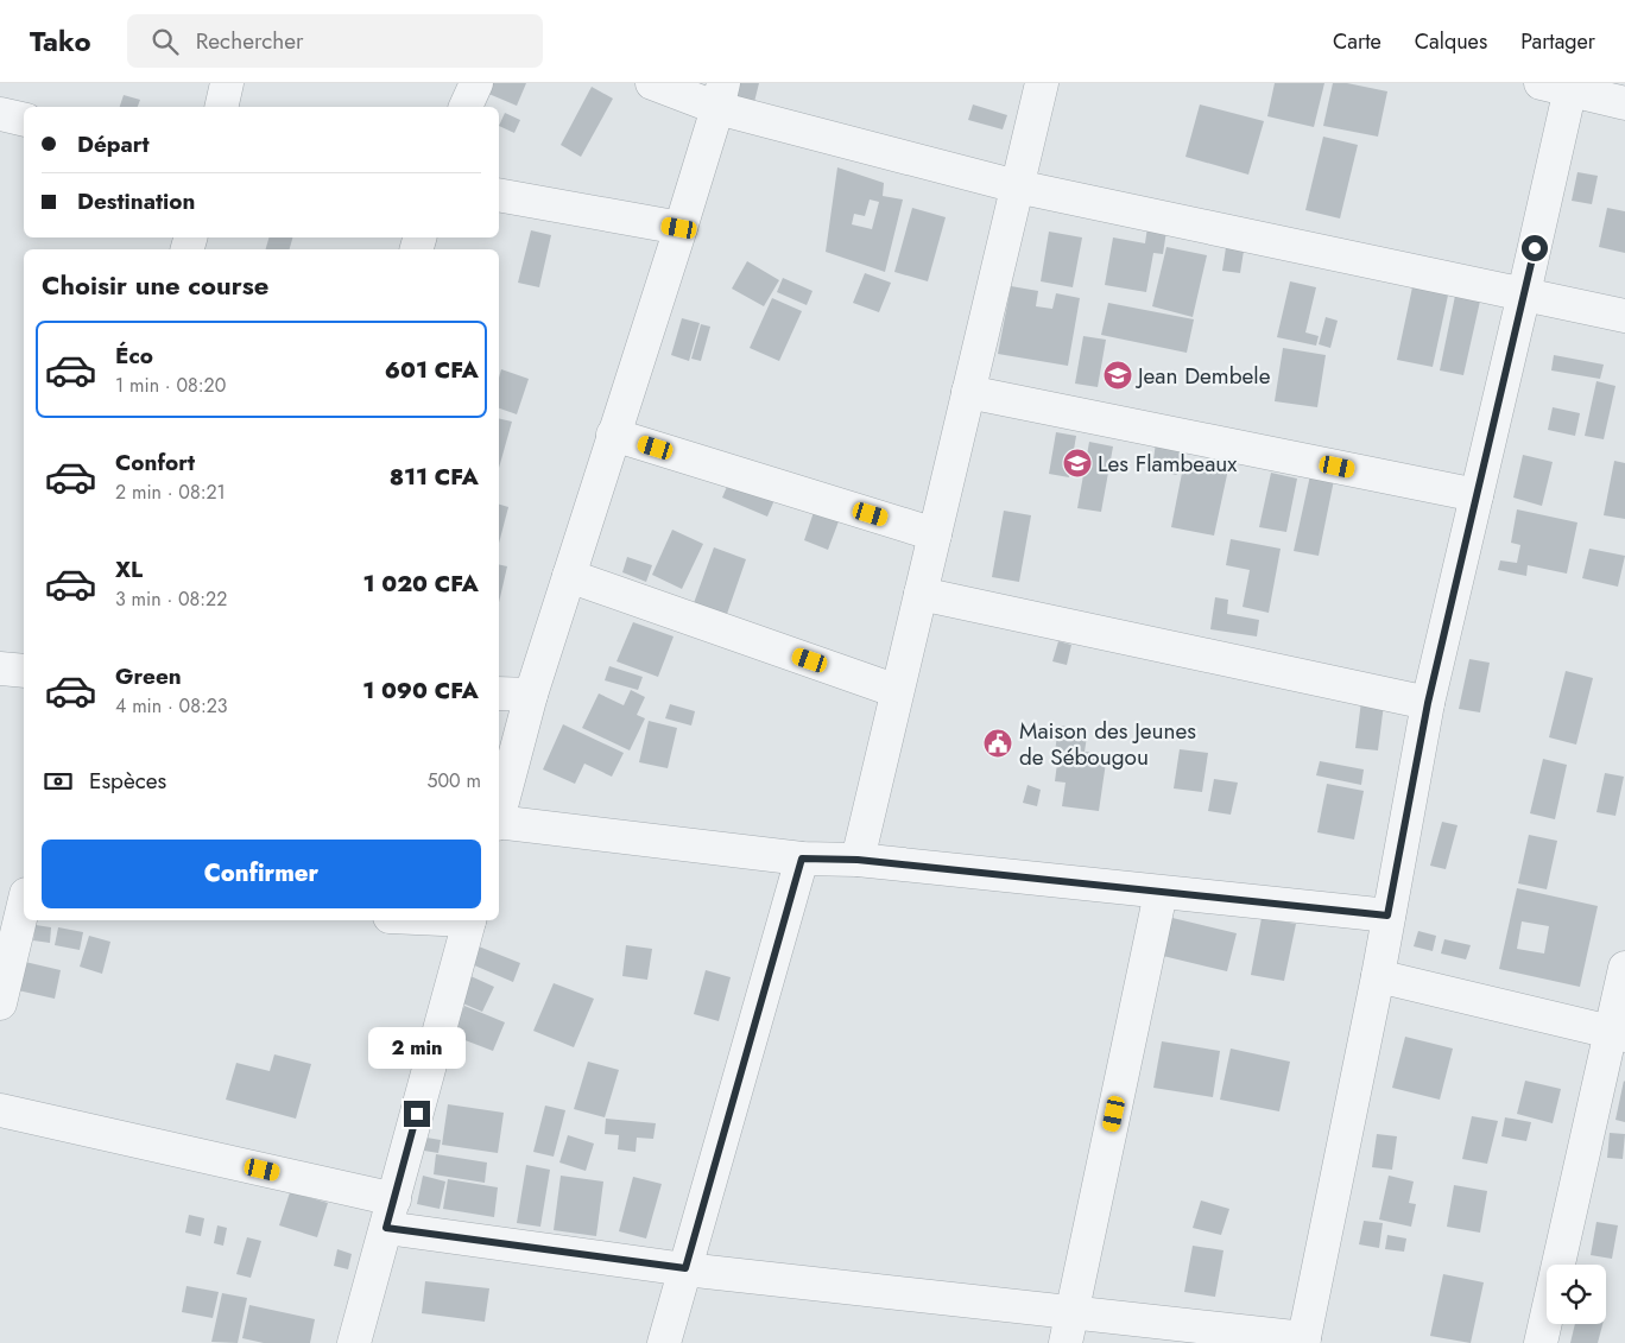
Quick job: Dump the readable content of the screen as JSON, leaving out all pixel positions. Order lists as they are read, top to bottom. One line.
{"places":{"school or university":["Jean Dembele","Les Flambeaux"],"public building":["Maison des Jeunes de Sébougou"]},"page":{"header":"Tako","search":"Rechercher","nav":["Carte","Calques","Partager"],"banner":["Départ","Destination"],"heading":"Choisir une course","list":[{"name":"Éco","note":"1 min · 08:20","value":"601 CFA"},{"name":"Confort","note":"2 min · 08:21","value":"811 CFA"},{"name":"XL","note":"3 min · 08:22","value":"1 020 CFA"},{"name":"Green","note":"4 min · 08:23","value":"1 090 CFA"}],"pay":["Espèces","500 m"],"buttons":"Confirmer","bubble":"2 min"}}
